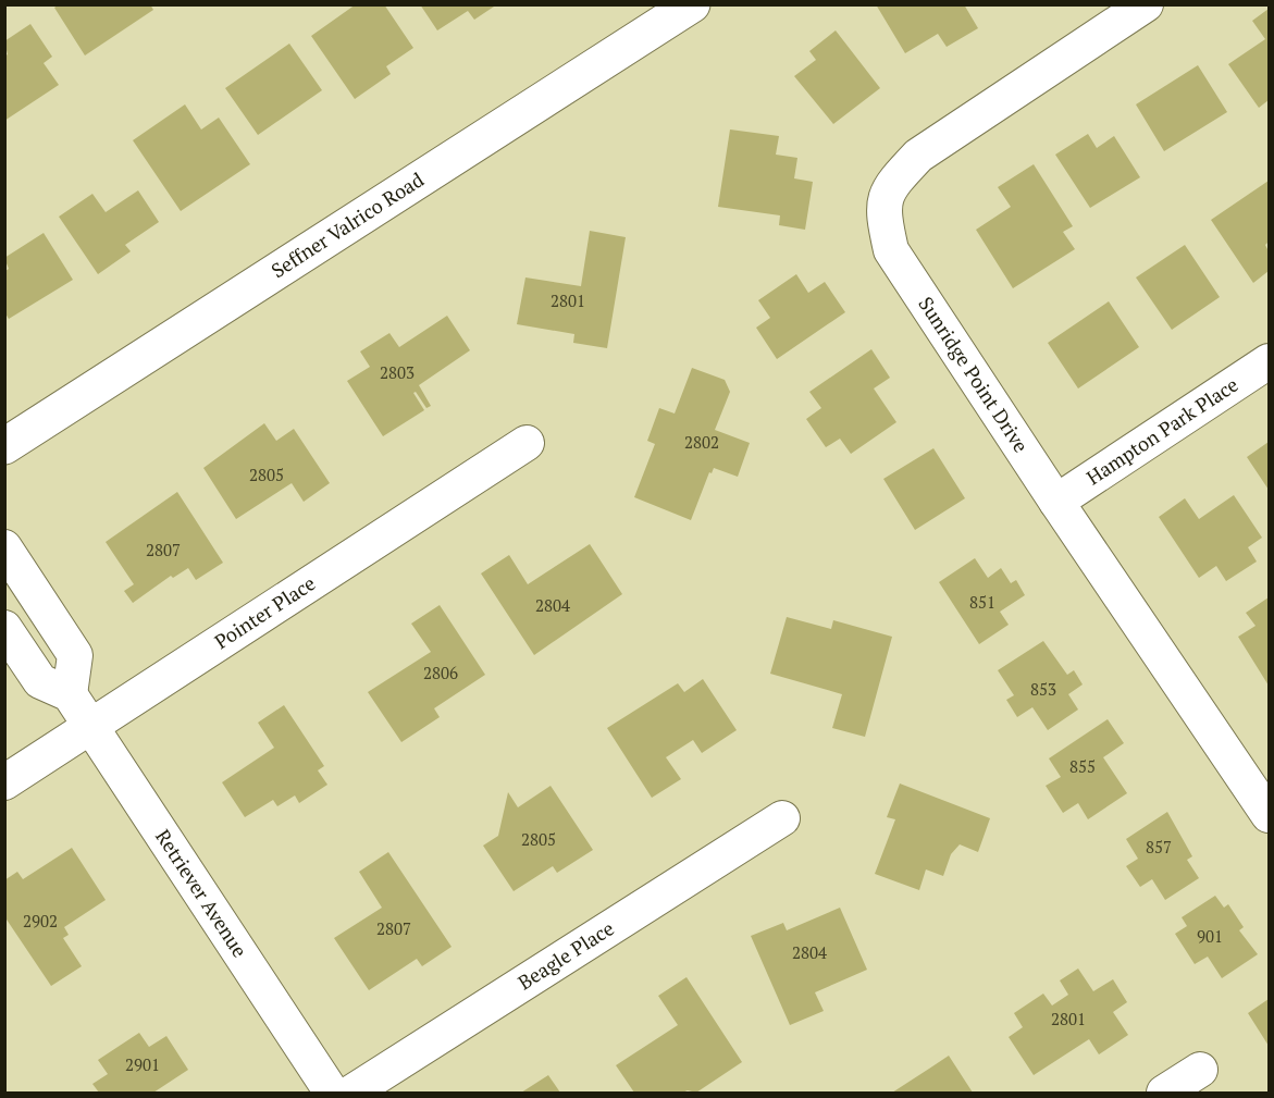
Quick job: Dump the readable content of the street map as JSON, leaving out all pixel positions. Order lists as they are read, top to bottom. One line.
{"streets":{"street":["Seffner Valrico Road","Sunridge Point Drive","Hampton Park Place","Pointer Place","Retriever Avenue","Beagle Place"]},"crossings":[["Sunridge Point Drive","Hampton Park Place"],["Pointer Place","Retriever Avenue"]],"house_numbers":["2801","2803","2802","2805","2807","851","2804","2806","853","855","2805","857","2902","2807","901","2804","2801","2901"]}
